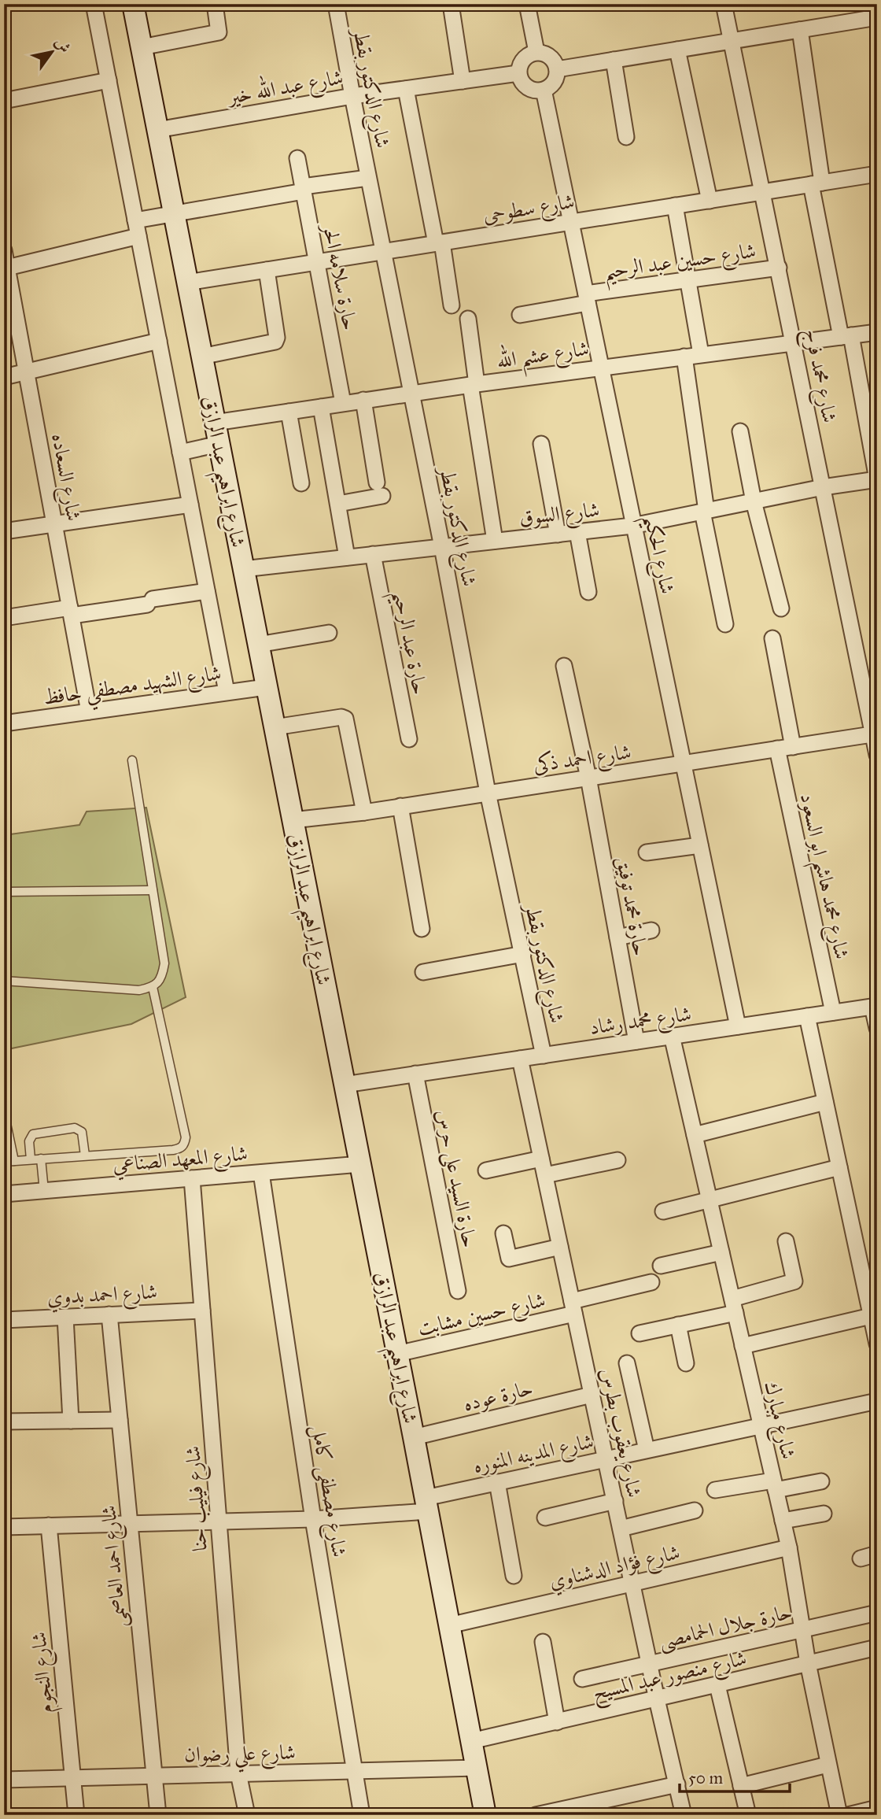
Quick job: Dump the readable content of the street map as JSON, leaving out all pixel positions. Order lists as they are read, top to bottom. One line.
{"streets":{"main road":["شارع ابراهيم عبد الرازق"],"street":["شارع عبد الله خير","شارع الدكتور بقطر","شارع سطوحى","شارع حسين عبد الرحيم","حارة سلامه الحر","شارع عشم الله","شارع محمد فرج","شارع السعاده","شارع السوق","شارع الحكيم","حارة عبد الرحيم","شارع الشهيد مصطفي حافظ","شارع احمد ذكى","شارع محمد هاشم ابو السعود","حارة محمد توفيق","شارع محمد رشاد","شارع المعهد الصناعي","حارة السيد على حرس","شارع احمد بدوي","شارع حسين مشابت","حارة عوده","شارع مبارك","شارع يعقوب بطرس","شارع المدينه المنوره","شارع مصطفى كامل","شارع فيليب حنا","شارع احمد العاصمى","شارع فؤاد الدشناوي","حارة جلال الحمامصى","شارع النجوم","شارع منصور عبد المسيح","شارع علي رضوان"]},"crossings":[["شارع عبد الله خير","شارع الدكتور بقطر"],["شارع عبد الله خير","شارع ابراهيم عبد الرازق"],["شارع عبد الله خير","شارع الحكيم"],["شارع الدكتور بقطر","شارع سطوحى"],["شارع الدكتور بقطر","شارع عشم الله"],["شارع الدكتور بقطر","شارع السوق"],["شارع الدكتور بقطر","شارع احمد ذكى"],["شارع الدكتور بقطر","شارع محمد رشاد"],["شارع سطوحى","حارة سلامه الحر"],["شارع سطوحى","شارع محمد فرج"],["شارع سطوحى","شارع ابراهيم عبد الرازق"],["شارع سطوحى","شارع الحكيم"],["شارع حسين عبد الرحيم","شارع محمد فرج"],["شارع حسين عبد الرحيم","شارع الحكيم"],["حارة سلامه الحر","شارع عشم الله"],["شارع عشم الله","شارع محمد فرج"],["شارع عشم الله","شارع ابراهيم عبد الرازق"],["شارع عشم الله","شارع الحكيم"],["شارع محمد فرج","شارع السوق"],["شارع محمد فرج","شارع احمد ذكى"],["شارع ابراهيم عبد الرازق","شارع السوق"],["شارع ابراهيم عبد الرازق","شارع الشهيد مصطفي حافظ"],["شارع ابراهيم عبد الرازق","شارع احمد ذكى"],["شارع ابراهيم عبد الرازق","شارع محمد رشاد"],["شارع ابراهيم عبد الرازق","شارع المعهد الصناعي"],["شارع ابراهيم عبد الرازق","شارع حسين مشابت"],["شارع ابراهيم عبد الرازق","حارة عوده"],["شارع ابراهيم عبد الرازق","شارع المدينه المنوره"],["شارع ابراهيم عبد الرازق","شارع فؤاد الدشناوي"],["شارع ابراهيم عبد الرازق","شارع منصور عبد المسيح"],["شارع ابراهيم عبد الرازق","شارع علي رضوان"],["شارع السعاده","شارع الشهيد مصطفي حافظ"],["شارع السوق","شارع الحكيم"],["شارع السوق","حارة عبد الرحيم"],["شارع الحكيم","شارع احمد ذكى"],["شارع الحكيم","شارع محمد رشاد"],["شارع احمد ذكى","شارع محمد هاشم ابو السعود"],["شارع احمد ذكى","حارة محمد توفيق"],["شارع محمد هاشم ابو السعود","شارع محمد رشاد"],["حارة محمد توفيق","شارع محمد رشاد"],["شارع محمد رشاد","حارة السيد على حرس"],["شارع محمد رشاد","شارع مبارك"],["شارع محمد رشاد","شارع يعقوب بطرس"],["شارع المعهد الصناعي","شارع مصطفى كامل"],["شارع المعهد الصناعي","شارع فيليب حنا"],["شارع احمد بدوي","شارع فيليب حنا"],["شارع احمد بدوي","شارع احمد العاصمى"],["شارع حسين مشابت","شارع يعقوب بطرس"],["حارة عوده","شارع يعقوب بطرس"],["شارع مبارك","شارع المدينه المنوره"],["شارع مبارك","شارع فؤاد الدشناوي"],["شارع مبارك","حارة جلال الحمامصى"],["شارع مبارك","شارع منصور عبد المسيح"],["شارع يعقوب بطرس","شارع المدينه المنوره"],["شارع يعقوب بطرس","شارع فؤاد الدشناوي"],["شارع يعقوب بطرس","حارة جلال الحمامصى"],["شارع يعقوب بطرس","شارع منصور عبد المسيح"],["شارع المدينه المنوره","شارع مصطفى كامل"],["شارع المدينه المنوره","شارع فيليب حنا"],["شارع المدينه المنوره","شارع احمد العاصمى"],["شارع المدينه المنوره","شارع النجوم"],["شارع مصطفى كامل","شارع علي رضوان"],["شارع فيليب حنا","شارع علي رضوان"],["شارع احمد العاصمى","شارع علي رضوان"],["شارع النجوم","شارع علي رضوان"]],"scale_bar":"50 m","north":"top right"}
